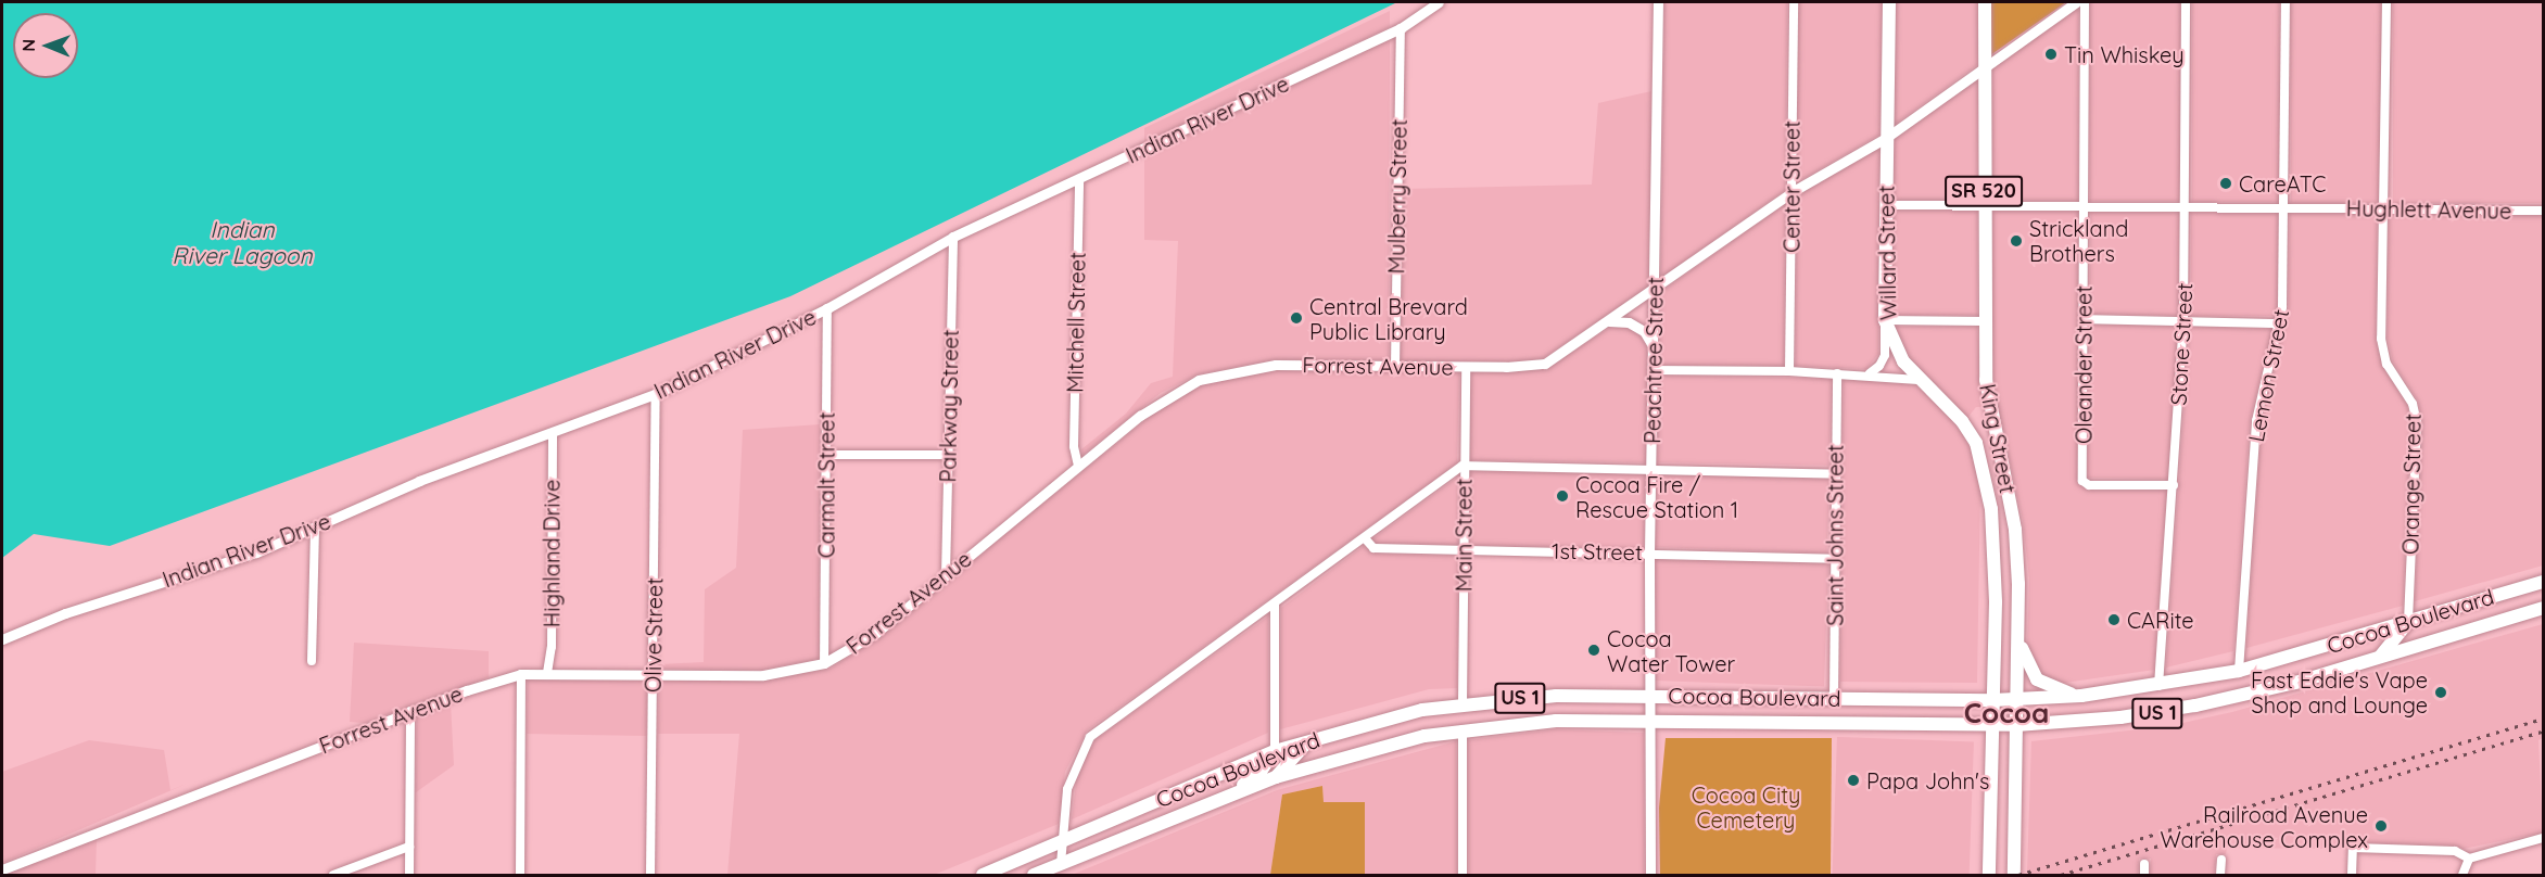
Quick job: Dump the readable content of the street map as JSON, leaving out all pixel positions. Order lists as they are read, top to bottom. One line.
{"streets":{"main road":["SR 520","Willard Street","King Street","Cocoa Boulevard","US 1"],"street":["Indian River Drive","Center Street","Mulberry Street","Hughlett Avenue","Mitchell Street","Stone Street","Peachtree Street","Oleander Street","Forrest Avenue","Lemon Street","Parkway Street","Orange Street","Carmalt Street","Main Street","Saint Johns Street","1st Street","Highland Drive","Olive Street"]},"crossings":[["Indian River Drive","Mulberry Street"],["Indian River Drive","Mitchell Street"],["Indian River Drive","Parkway Street"],["Indian River Drive","Carmalt Street"],["Indian River Drive","Highland Drive"],["Indian River Drive","Olive Street"],["Center Street","Forrest Avenue"],["Mulberry Street","Forrest Avenue"],["Hughlett Avenue","Willard Street"],["Hughlett Avenue","Stone Street"],["Hughlett Avenue","Oleander Street"],["Hughlett Avenue","Lemon Street"],["Hughlett Avenue","King Street"],["Hughlett Avenue","Orange Street"],["Willard Street","Forrest Avenue"],["Willard Street","King Street"],["Mitchell Street","Forrest Avenue"],["Stone Street","Oleander Street"],["Stone Street","Cocoa Boulevard"],["Peachtree Street","Forrest Avenue"],["Peachtree Street","1st Street"],["Peachtree Street","Cocoa Boulevard"],["Forrest Avenue","Parkway Street"],["Forrest Avenue","King Street"],["Forrest Avenue","Carmalt Street"],["Forrest Avenue","Main Street"],["Forrest Avenue","Highland Drive"],["Forrest Avenue","Olive Street"],["Lemon Street","Cocoa Boulevard"],["King Street","Cocoa Boulevard"],["Orange Street","Cocoa Boulevard"],["Main Street","1st Street"],["Main Street","Cocoa Boulevard"],["Saint Johns Street","1st Street"],["Saint Johns Street","Cocoa Boulevard"]],"districts":["Cocoa"],"water":["Indian River Lagoon"],"parks":["Cocoa City Cemetery"],"places":["Tin Whiskey","CareATC","Strickland Brothers","Central Brevard Public Library","Cocoa Fire / Rescue Station 1","CARite","Cocoa Water Tower","Fast Eddie's Vape Shop and Lounge","Papa John's","Railroad Avenue Warehouse Complex"],"north":"left"}
